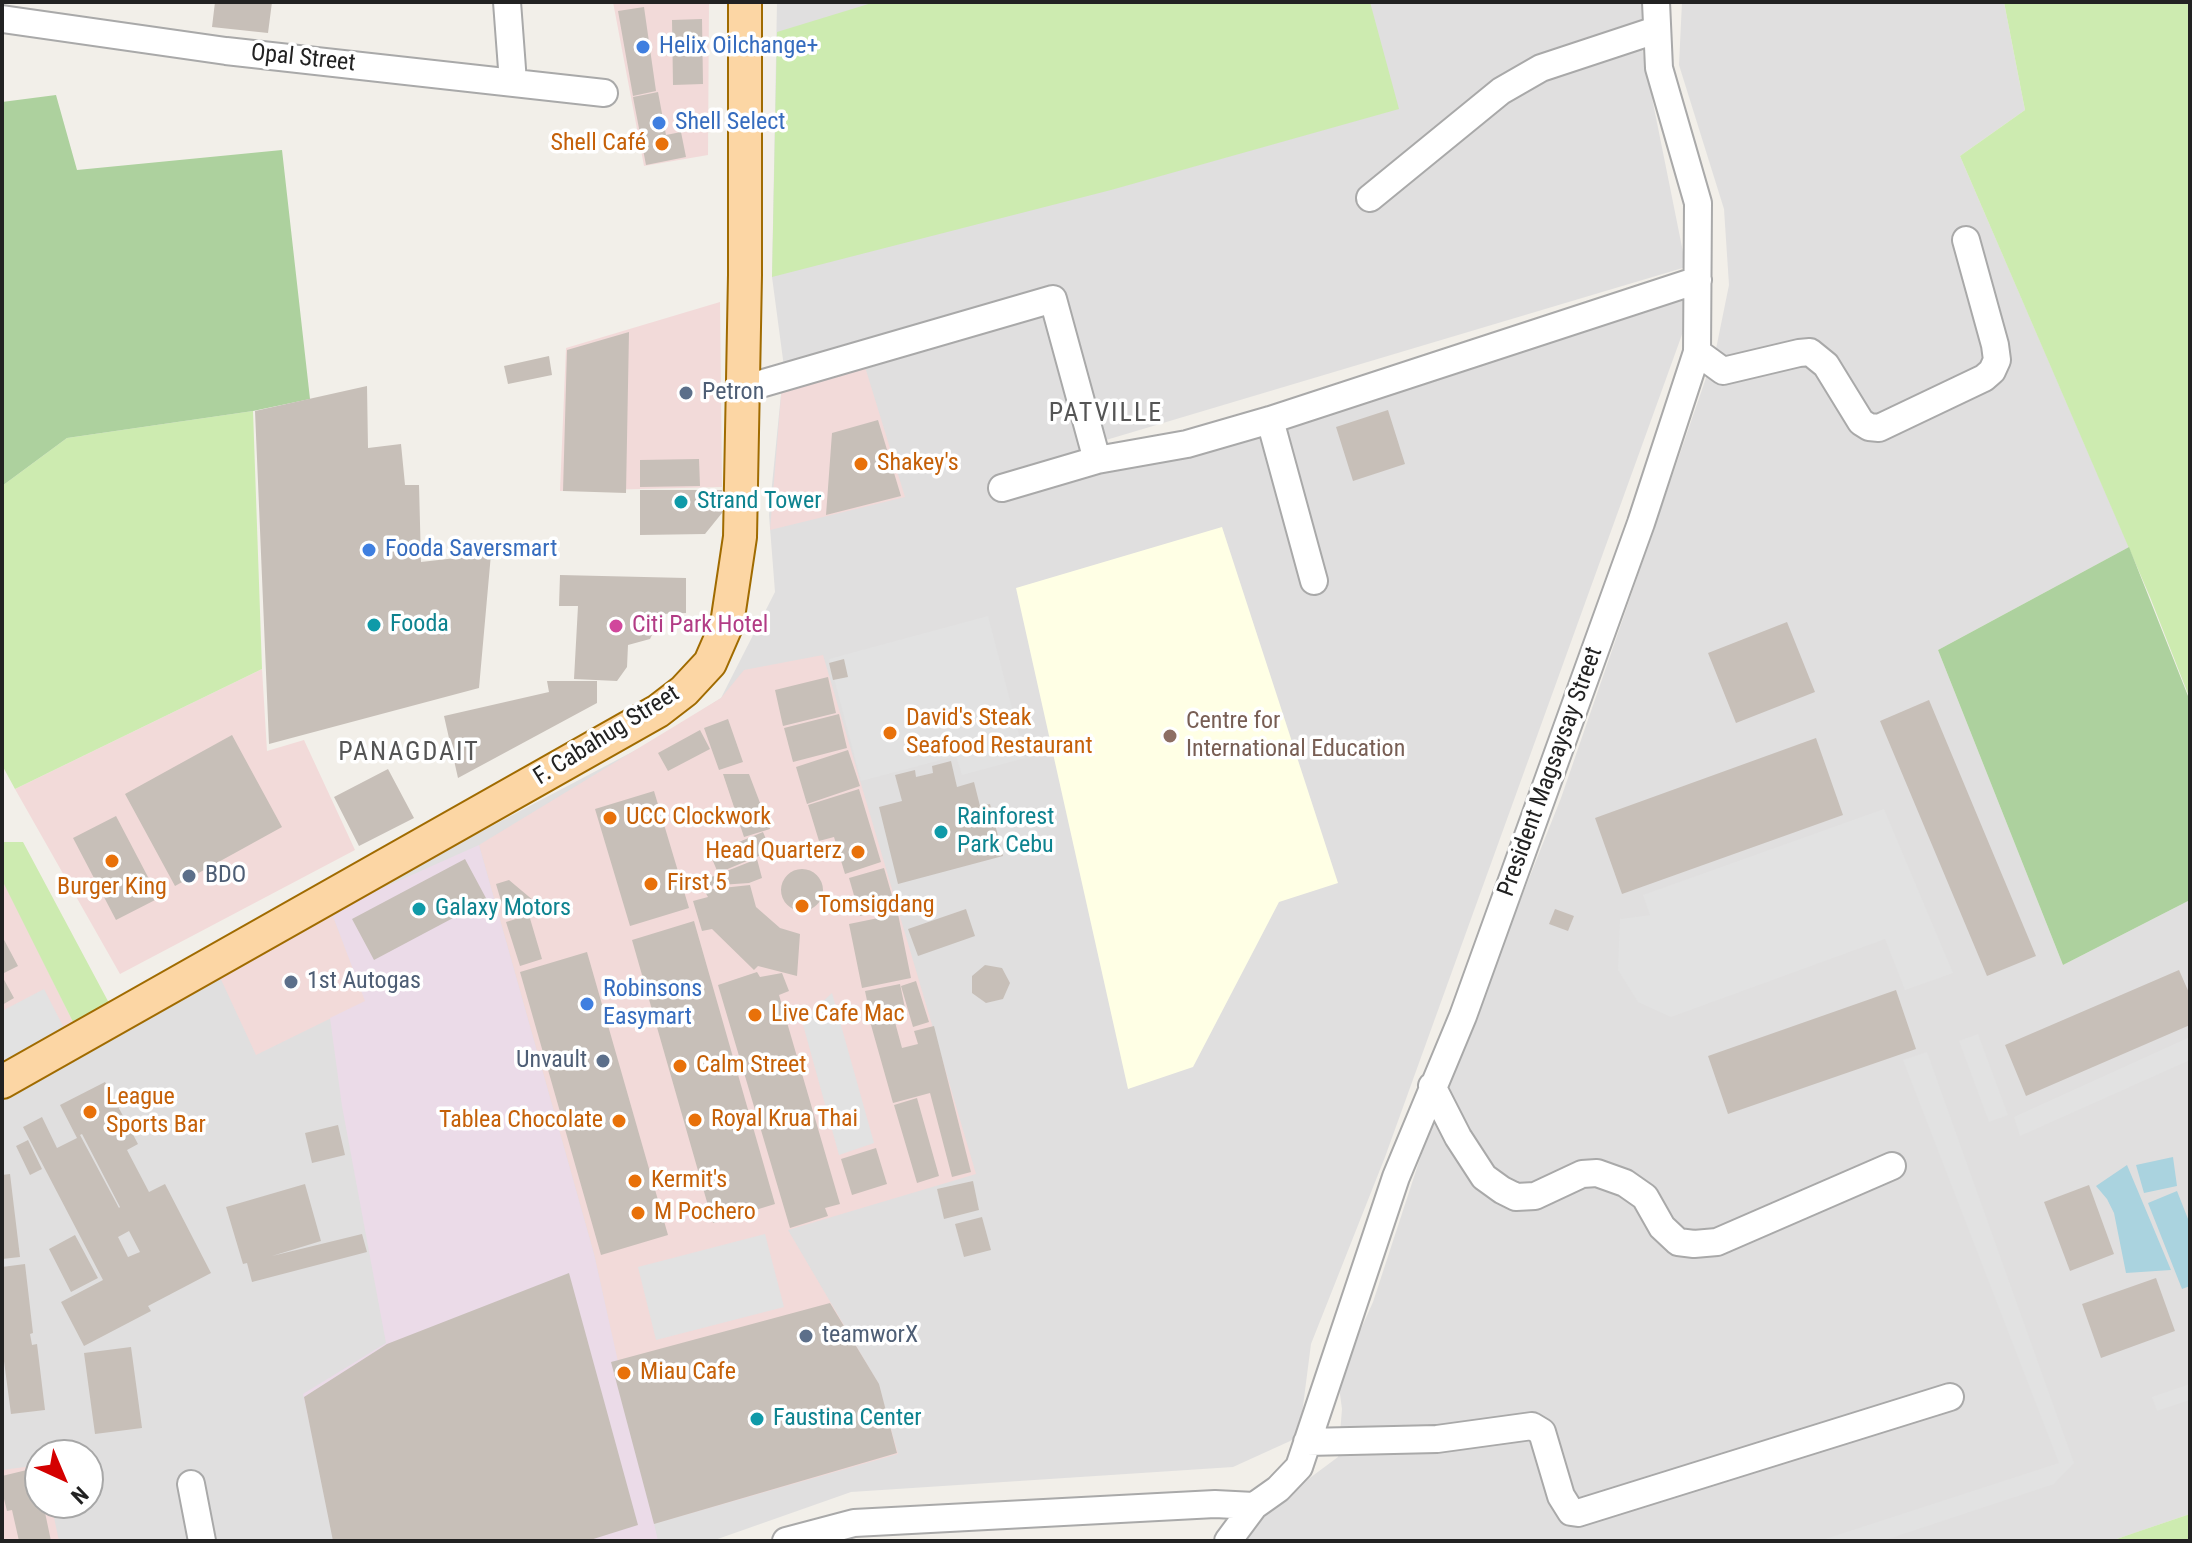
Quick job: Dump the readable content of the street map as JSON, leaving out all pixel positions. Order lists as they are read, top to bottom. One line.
{"streets":{"main road":["F. Cabahug Street"],"street":["Opal Street","President Magsaysay Street"]},"districts":["PATVILLE","PANAGDAIT"],"places":["Helix Oilchange+","Shell Select","Shell Café","Petron","Shakey's","Strand Tower","Fooda Saversmart","Fooda","Citi Park Hotel","David's Steak Seafood Restaurant","Centre for International Education","UCC Clockwork","Rainforest Park Cebu","Head Quarterz","Burger King","BDO","First 5","Tomsigdang","Galaxy Motors","1st Autogas","Robinsons Easymart","Live Cafe Mac","Unvault","Calm Street","League Sports Bar","Royal Krua Thai","Tablea Chocolate","Kermit's","M Pochero","teamworX","Miau Cafe","Faustina Center"],"north":"bottom right"}
